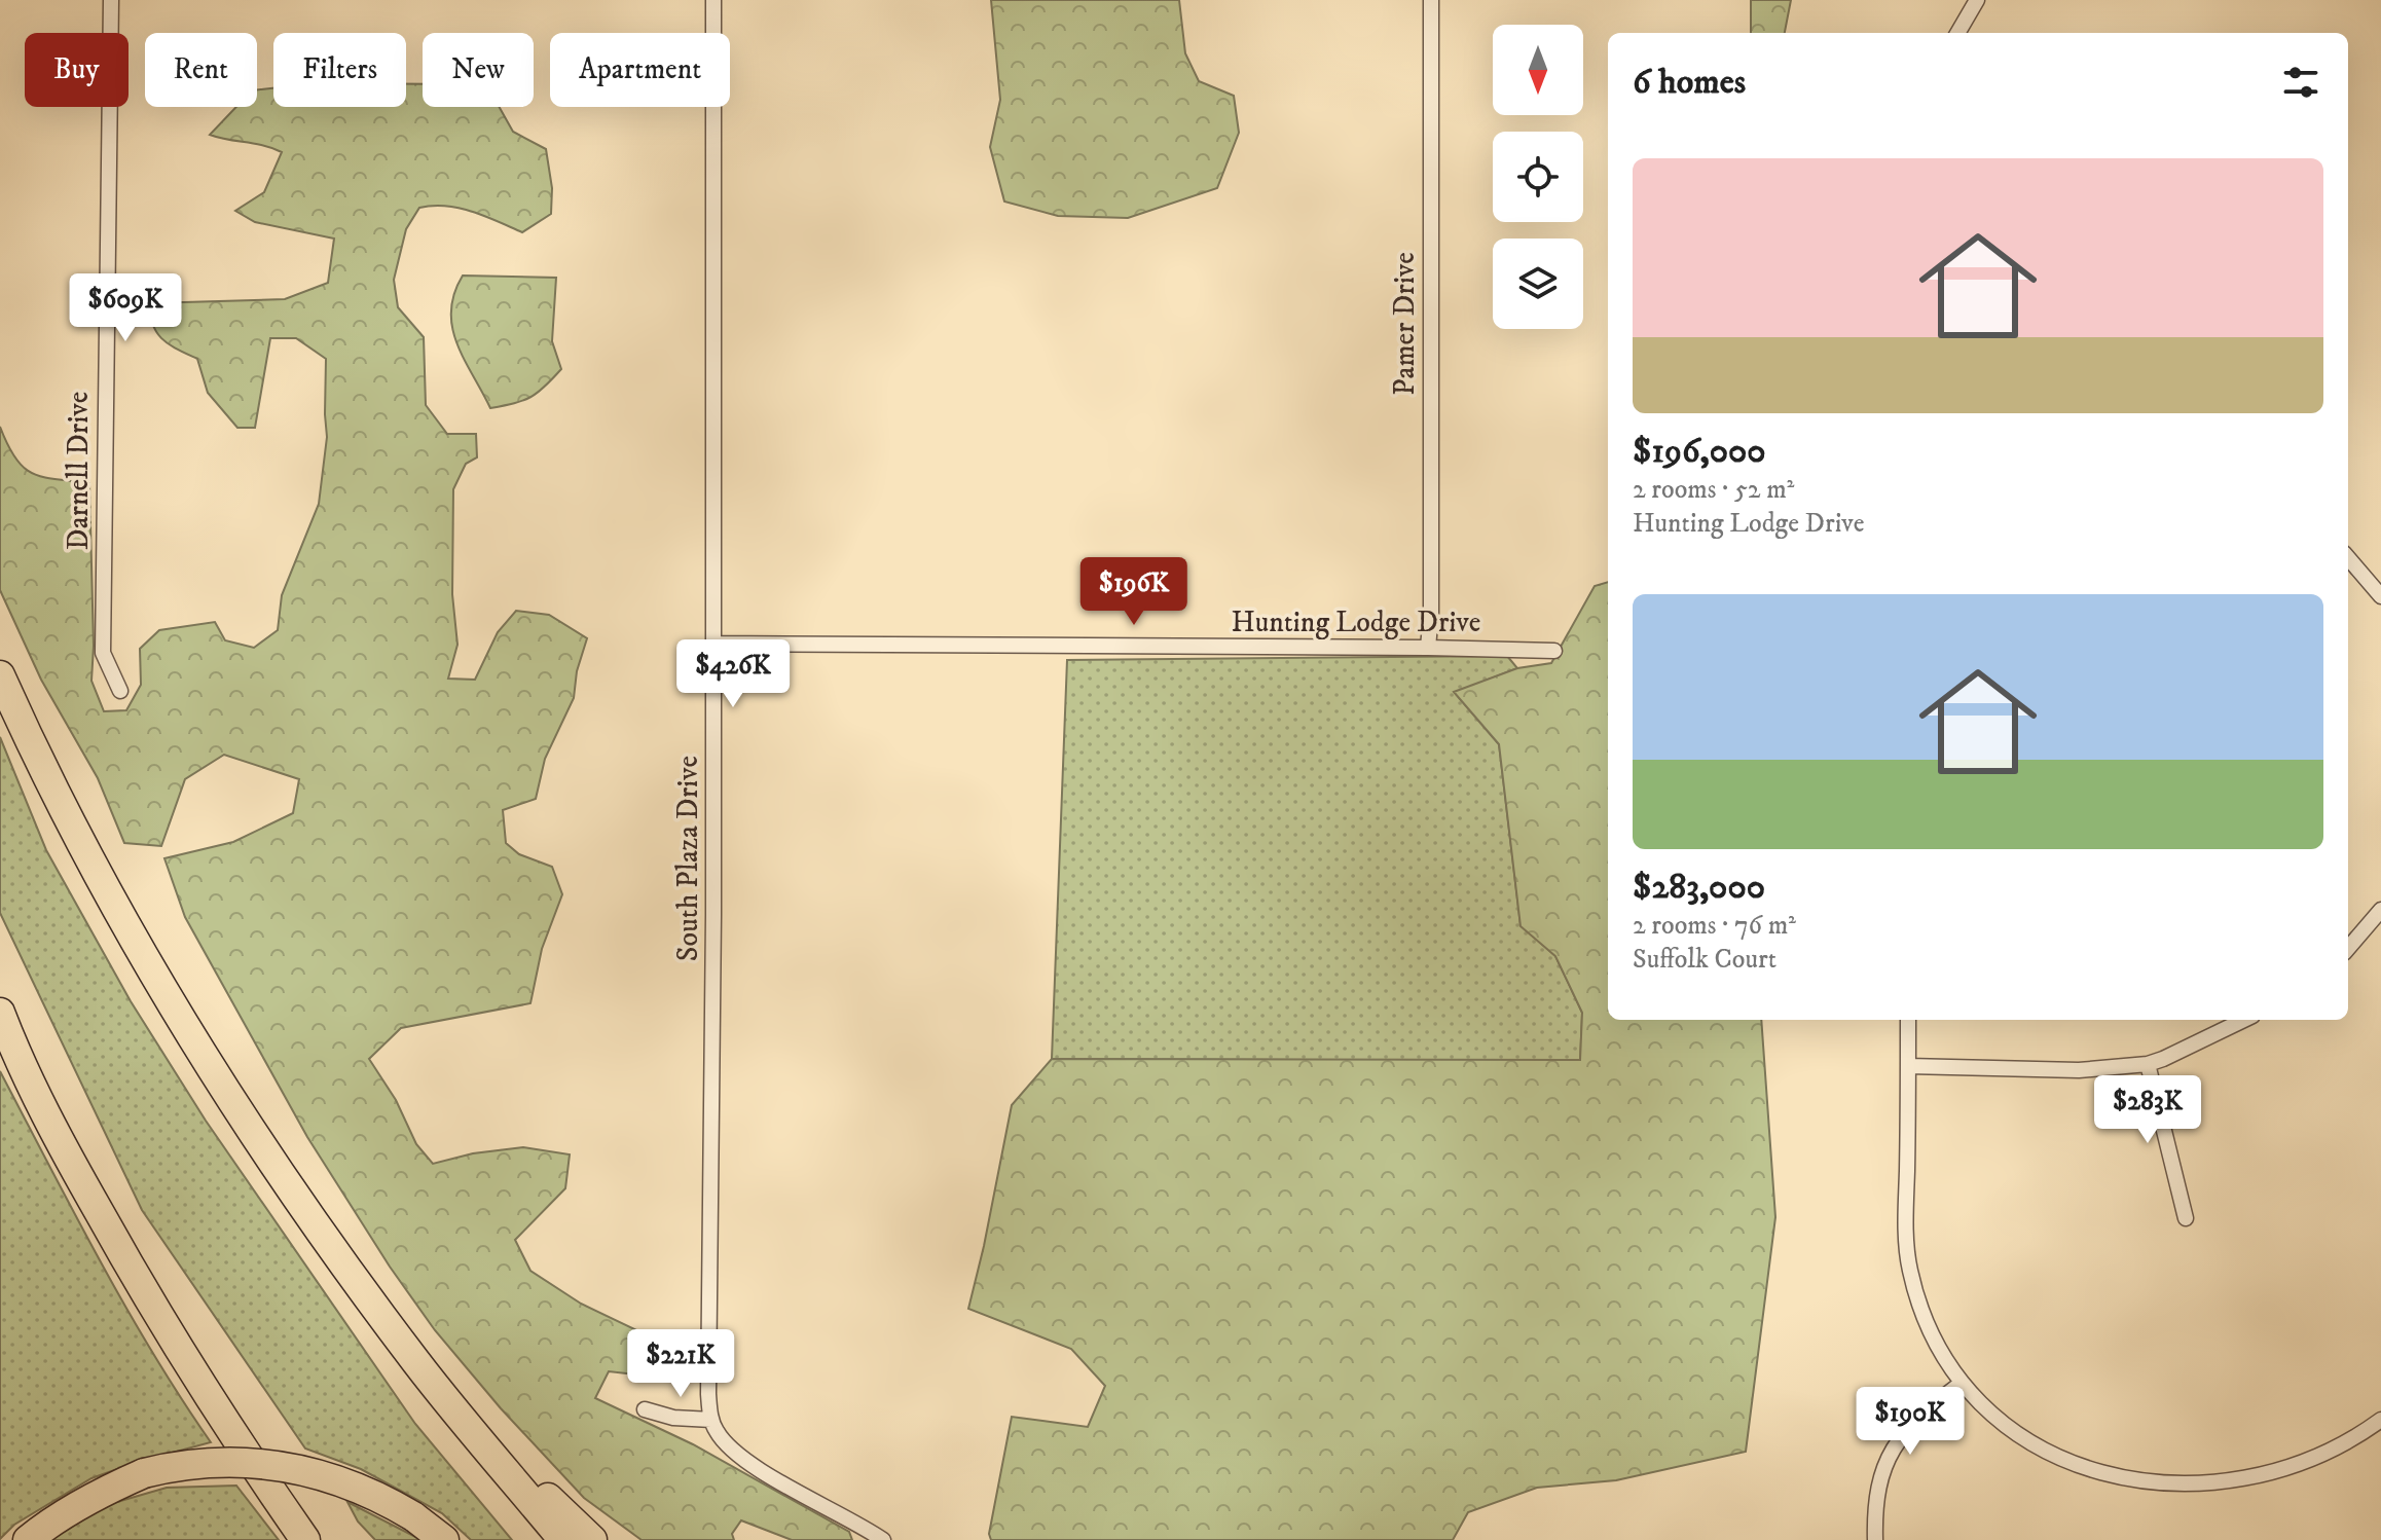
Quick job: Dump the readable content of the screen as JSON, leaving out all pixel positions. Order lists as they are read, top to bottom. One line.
{"streets":{"street":["Pamer Drive","Darnell Drive","Hunting Lodge Drive","South Plaza Drive"]},"crossings":[["Pamer Drive","Hunting Lodge Drive"],["Hunting Lodge Drive","South Plaza Drive"]],"north":"bottom","page":{"chip":["Buy","Rent","Filters","New","Apartment"],"heading":"6 homes","list":[{"name":"$196,000","note":"2 rooms · 52 m² · Hunting Lodge Drive"},{"name":"$283,000","note":"2 rooms · 76 m² · Suffolk Court"}],"price":["$609K","$196K","$426K","$283K","$221K","$190K"]}}
